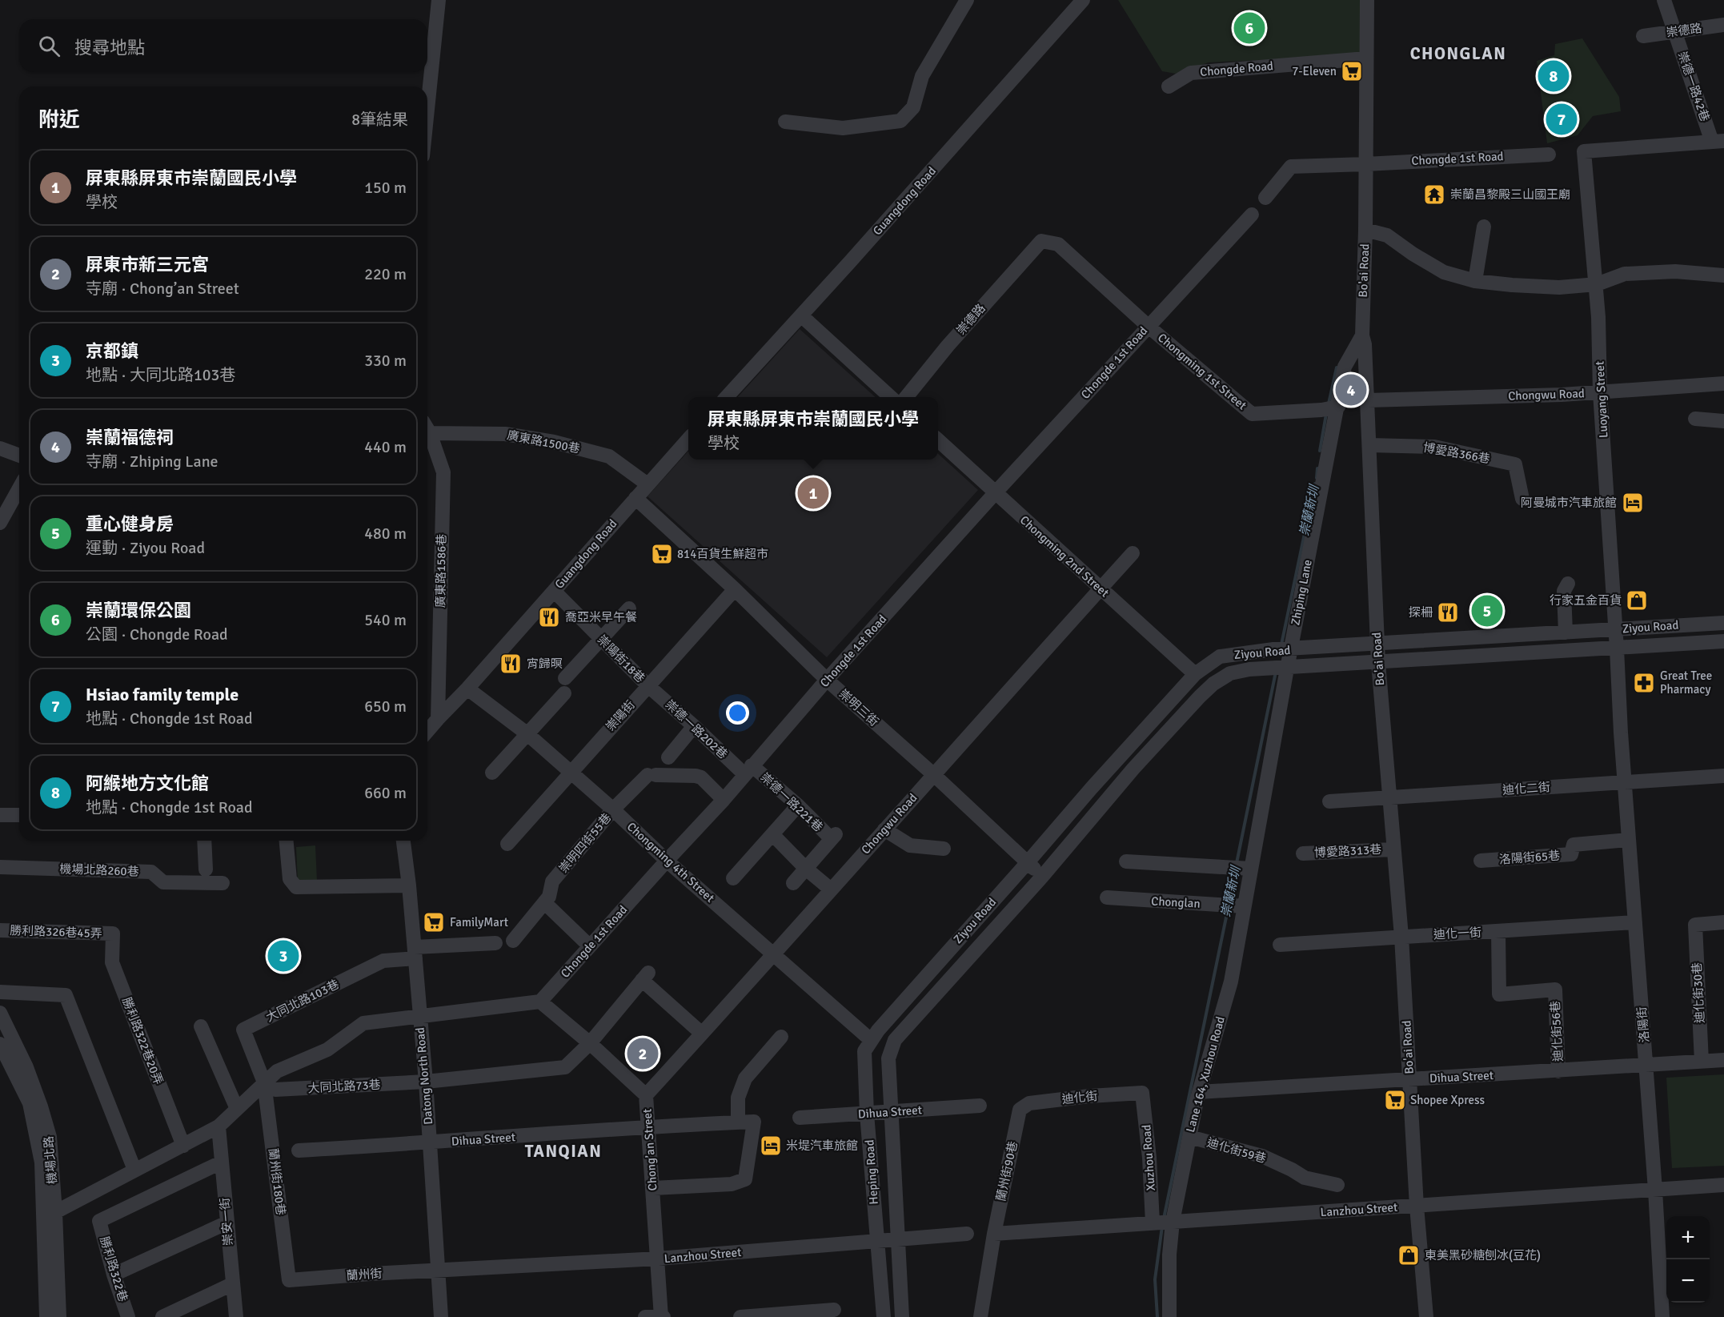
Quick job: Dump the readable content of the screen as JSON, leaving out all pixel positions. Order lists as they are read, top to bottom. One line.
{"streets":{"street":["崇德路","Chongde Road","崇德一路42巷","Chongde 1st Road","Guangdong Road","Bo'ai Road","Chongming 1st Street","Chongwu Road","Luoyang Street","廣東路1500巷","博愛路366巷","Chongming 2nd Street","廣東路1586巷","Zhiping Lane","Ziyou Road","崇陽街18巷","崇明三街","崇陽街","崇德一路202巷","迪化二街","崇德一路221巷","崇明四街55巷","博愛路313巷","洛陽街65巷","Chongming 4th Street","機場北路260巷","Chonglan","勝利路326巷45弄","迪化一街","迪化街30巷","大同北路103巷","洛陽街","迪化街56巷","勝利路322巷20弄","Lane 164, Xuzhou Road","Datong North Road","Dihua Street","大同北路73巷","迪化街","Chong’an Street","迪化街59巷","Xuzhou Road","機場北路","蘭州街90巷","Heping Road","蘭州街180巷","Lanzhou Street","崇安一街","勝利路322巷","蘭州街"]},"crossings":[["崇德路","崇德一路42巷"],["崇德路","Chongming 1st Street"],["Chongde Road","Bo'ai Road"],["崇德一路42巷","Luoyang Street"],["Chongde 1st Road","Bo'ai Road"],["Chongde 1st Road","Chongming 1st Street"],["Chongde 1st Road","Chongming 2nd Street"],["Chongde 1st Road","崇明三街"],["Chongde 1st Road","崇德一路202巷"],["Chongde 1st Road","崇德一路221巷"],["Chongde 1st Road","崇明四街55巷"],["Chongde 1st Road","Chongming 4th Street"],["Chongde 1st Road","Chong’an Street"],["Guangdong Road","廣東路1500巷"],["Guangdong Road","廣東路1586巷"],["Guangdong Road","崇陽街18巷"],["Guangdong Road","崇明三街"],["Guangdong Road","Chongming 4th Street"],["Bo'ai Road","Chongwu Road"],["Bo'ai Road","博愛路366巷"],["Bo'ai Road","Zhiping Lane"],["Bo'ai Road","Ziyou Road"],["Bo'ai Road","迪化二街"],["Bo'ai Road","博愛路313巷"],["Bo'ai Road","迪化一街"],["Bo'ai Road","Dihua Street"],["Bo'ai Road","Lanzhou Street"],["Chongming 1st Street","Zhiping Lane"],["Chongwu Road","Luoyang Street"],["Chongwu Road","Chongming 2nd Street"],["Chongwu Road","崇明三街"],["Chongwu Road","Chongming 4th Street"],["Chongwu Road","大同北路73巷"],["Chongwu Road","Chong’an Street"],["Luoyang Street","Ziyou Road"],["Luoyang Street","洛陽街"],["Chongming 2nd Street","Ziyou Road"],["Zhiping Lane","Ziyou Road"],["Zhiping Lane","Lane 164, Xuzhou Road"],["Ziyou Road","崇明三街"],["Ziyou Road","Chongming 4th Street"],["Ziyou Road","Heping Road"],["崇陽街18巷","崇陽街"],["崇陽街18巷","崇德一路202巷"],["崇明三街","崇陽街"],["崇陽街","崇德一路202巷"],["崇陽街","Chongming 4th Street"],["崇德一路202巷","崇德一路221巷"],["迪化二街","洛陽街"],["崇明四街55巷","Chongming 4th Street"],["洛陽街65巷","洛陽街"],["Chongming 4th Street","Heping Road"],["Chonglan","Lane 164, Xuzhou Road"],["勝利路326巷45弄","勝利路322巷20弄"],["迪化一街","洛陽街"],["迪化一街","迪化街56巷"],["迪化街30巷","Dihua Street"],["大同北路103巷","Datong North Road"],["大同北路103巷","大同北路73巷"],["大同北路103巷","蘭州街180巷"],["洛陽街","Dihua Street"],["洛陽街","Lanzhou Street"],["迪化街56巷","Dihua Street"],["Lane 164, Xuzhou Road","Dihua Street"],["Lane 164, Xuzhou Road","迪化街59巷"],["Lane 164, Xuzhou Road","Xuzhou Road"],["Lane 164, Xuzhou Road","Lanzhou Street"],["Datong North Road","Dihua Street"],["Datong North Road","大同北路73巷"],["Datong North Road","Lanzhou Street"],["Datong North Road","蘭州街"],["Dihua Street","Chong’an Street"],["Dihua Street","Heping Road"],["大同北路73巷","Chong’an Street"],["大同北路73巷","蘭州街180巷"],["迪化街","Xuzhou Road"],["迪化街","蘭州街90巷"],["Chong’an Street","Lanzhou Street"],["Xuzhou Road","Lanzhou Street"],["蘭州街90巷","Lanzhou Street"],["Heping Road","Lanzhou Street"],["蘭州街180巷","蘭州街"],["Lanzhou Street","蘭州街"],["崇安一街","勝利路322巷"]],"districts":["CHONGLAN","TANQIAN"],"water":["崇蘭新圳"],"places":{"supermarket":["7-Eleven","814百貨生鮮超市","FamilyMart","Shopee Xpress"],"temple":["崇蘭昌黎殿三山國王廟"],"hotel":["阿曼城市汽車旅館","米堤汽車旅館"],"shop":["行家五金百貨","東美黑砂糖刨冰(豆花)"],"restaurant":["探柵","喬亞米早午餐","宵歸暝"],"pharmacy":["Great Tree Pharmacy"]},"page":{"pins":["6","8","7","4","1","5","3","2"],"search":"搜尋地點","heading":["附近","8筆結果"],"list":[{"mark":"1","name":"屏東縣屏東市崇蘭國民小學","note":"學校","value":"150 m"},{"mark":"2","name":"屏東市新三元宮","note":"寺廟 · Chong’an Street","value":"220 m"},{"mark":"3","name":"京都鎮","note":"地點 · 大同北路103巷","value":"330 m"},{"mark":"4","name":"崇蘭福德祠","note":"寺廟 · Zhiping Lane","value":"440 m"},{"mark":"5","name":"重心健身房","note":"運動 · Ziyou Road","value":"480 m"},{"mark":"6","name":"崇蘭環保公園","note":"公園 · Chongde Road","value":"540 m"},{"mark":"7","name":"Hsiao family temple","note":"地點 · Chongde 1st Road","value":"650 m"},{"mark":"8","name":"阿緱地方文化館","note":"地點 · Chongde 1st Road","value":"660 m"}],"popup":["屏東縣屏東市崇蘭國民小學","學校"],"map_buttons":["+","−"]}}
